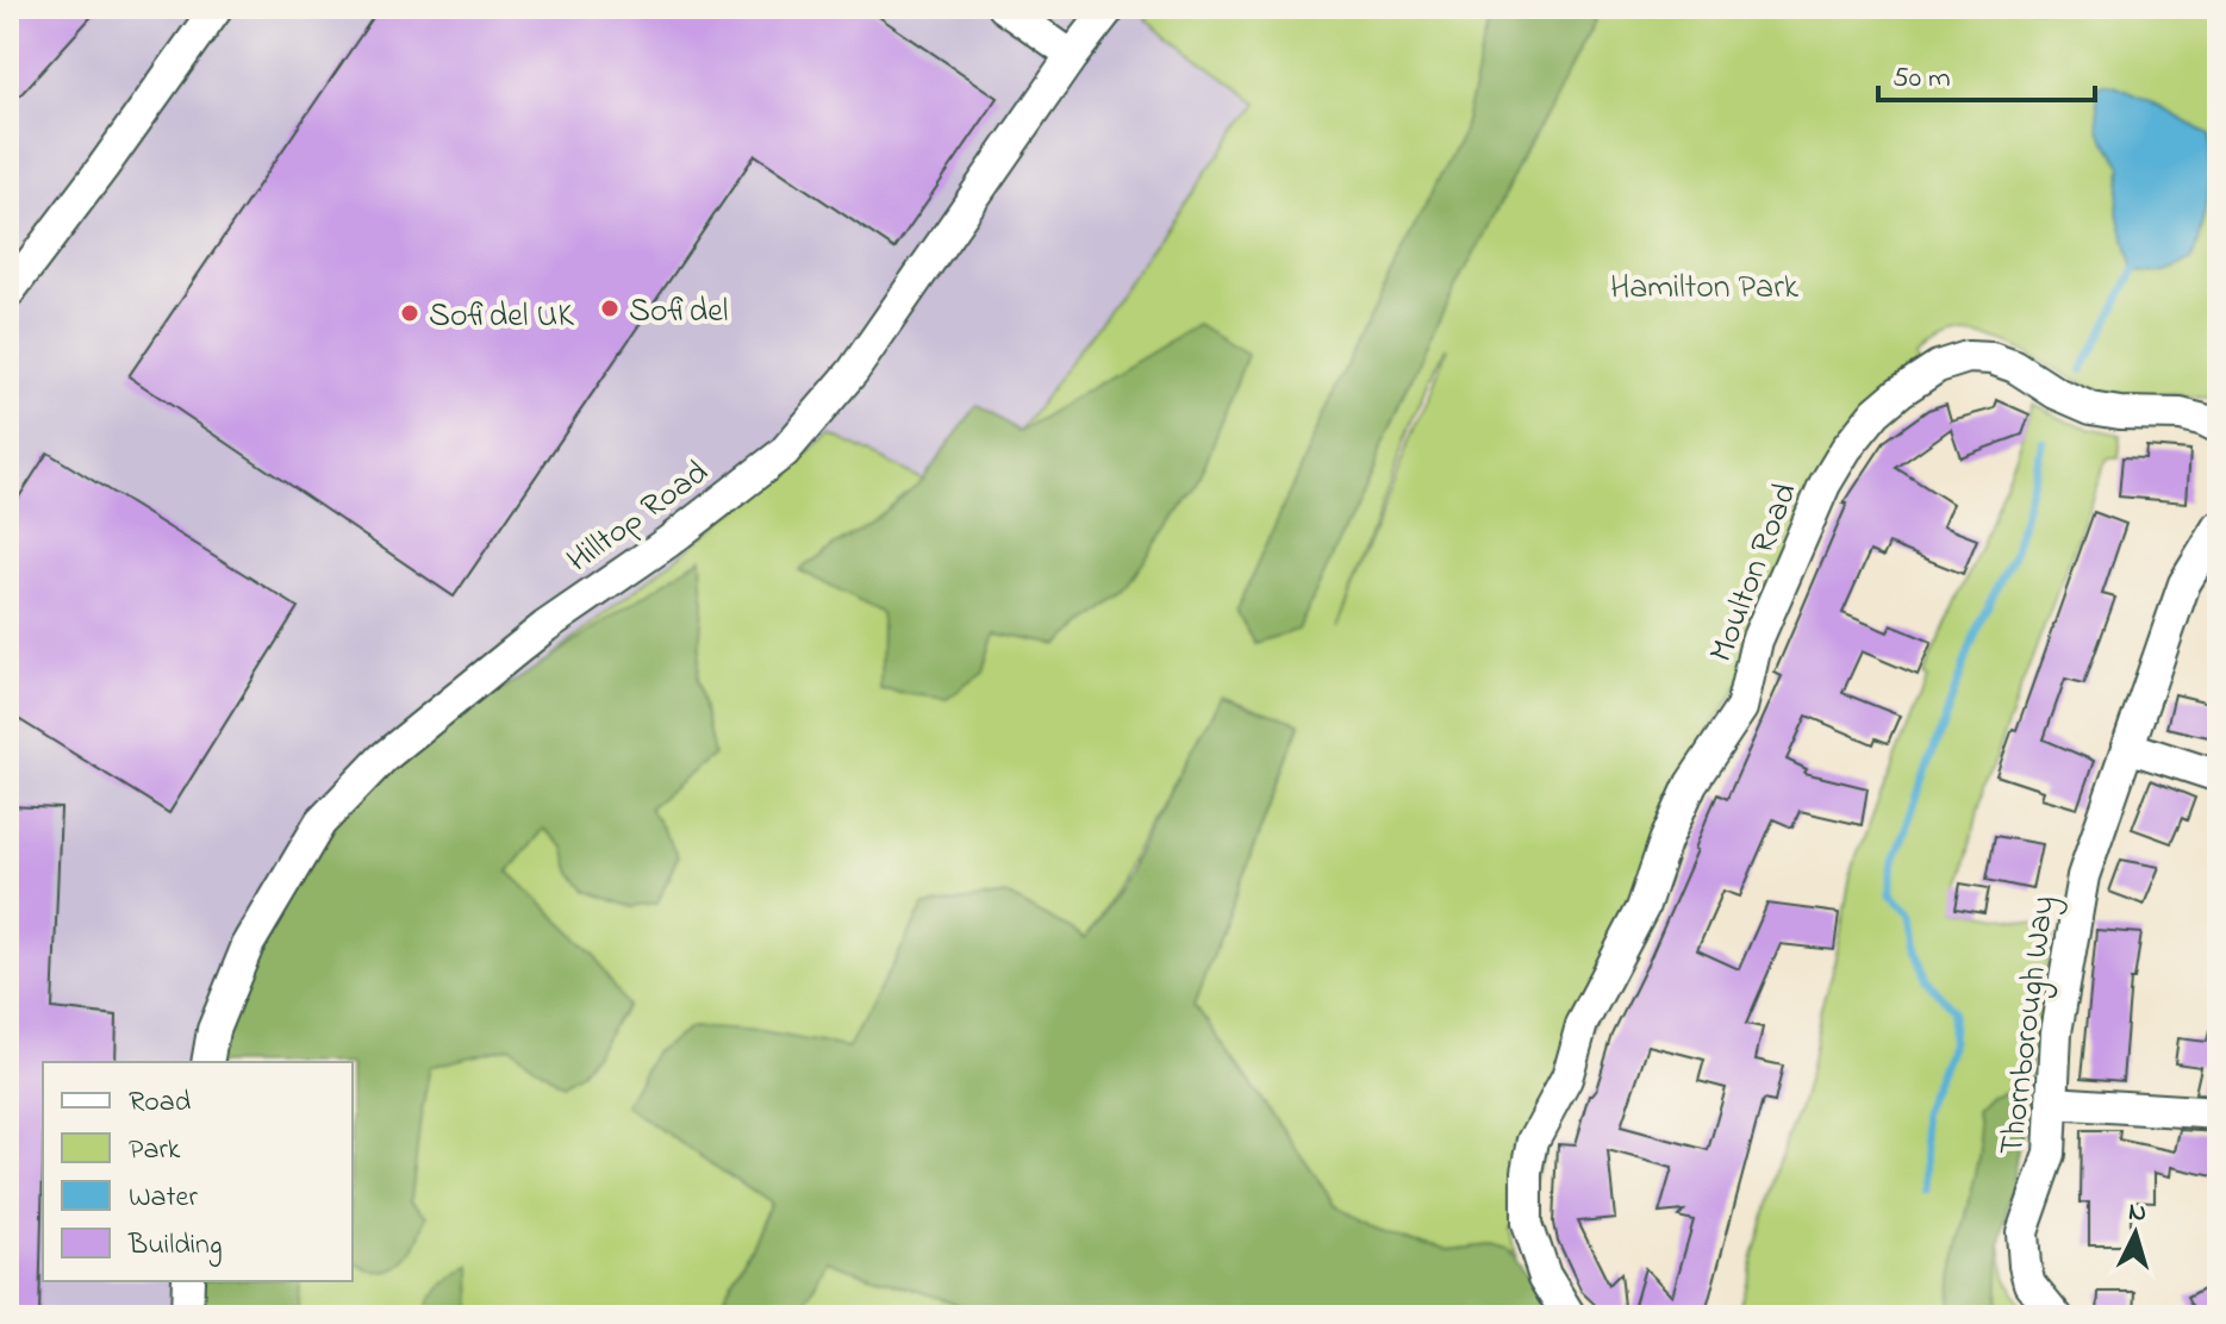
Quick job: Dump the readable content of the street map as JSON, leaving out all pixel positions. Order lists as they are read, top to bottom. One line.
{"streets":{"street":["Hilltop Road","Moulton Road","Thornborough Way"]},"parks":["Hamilton Park"],"places":["Sofidel","Sofidel UK"],"legend":["Road","Park","Water","Building"],"scale_bar":"50 m","north":"top"}
